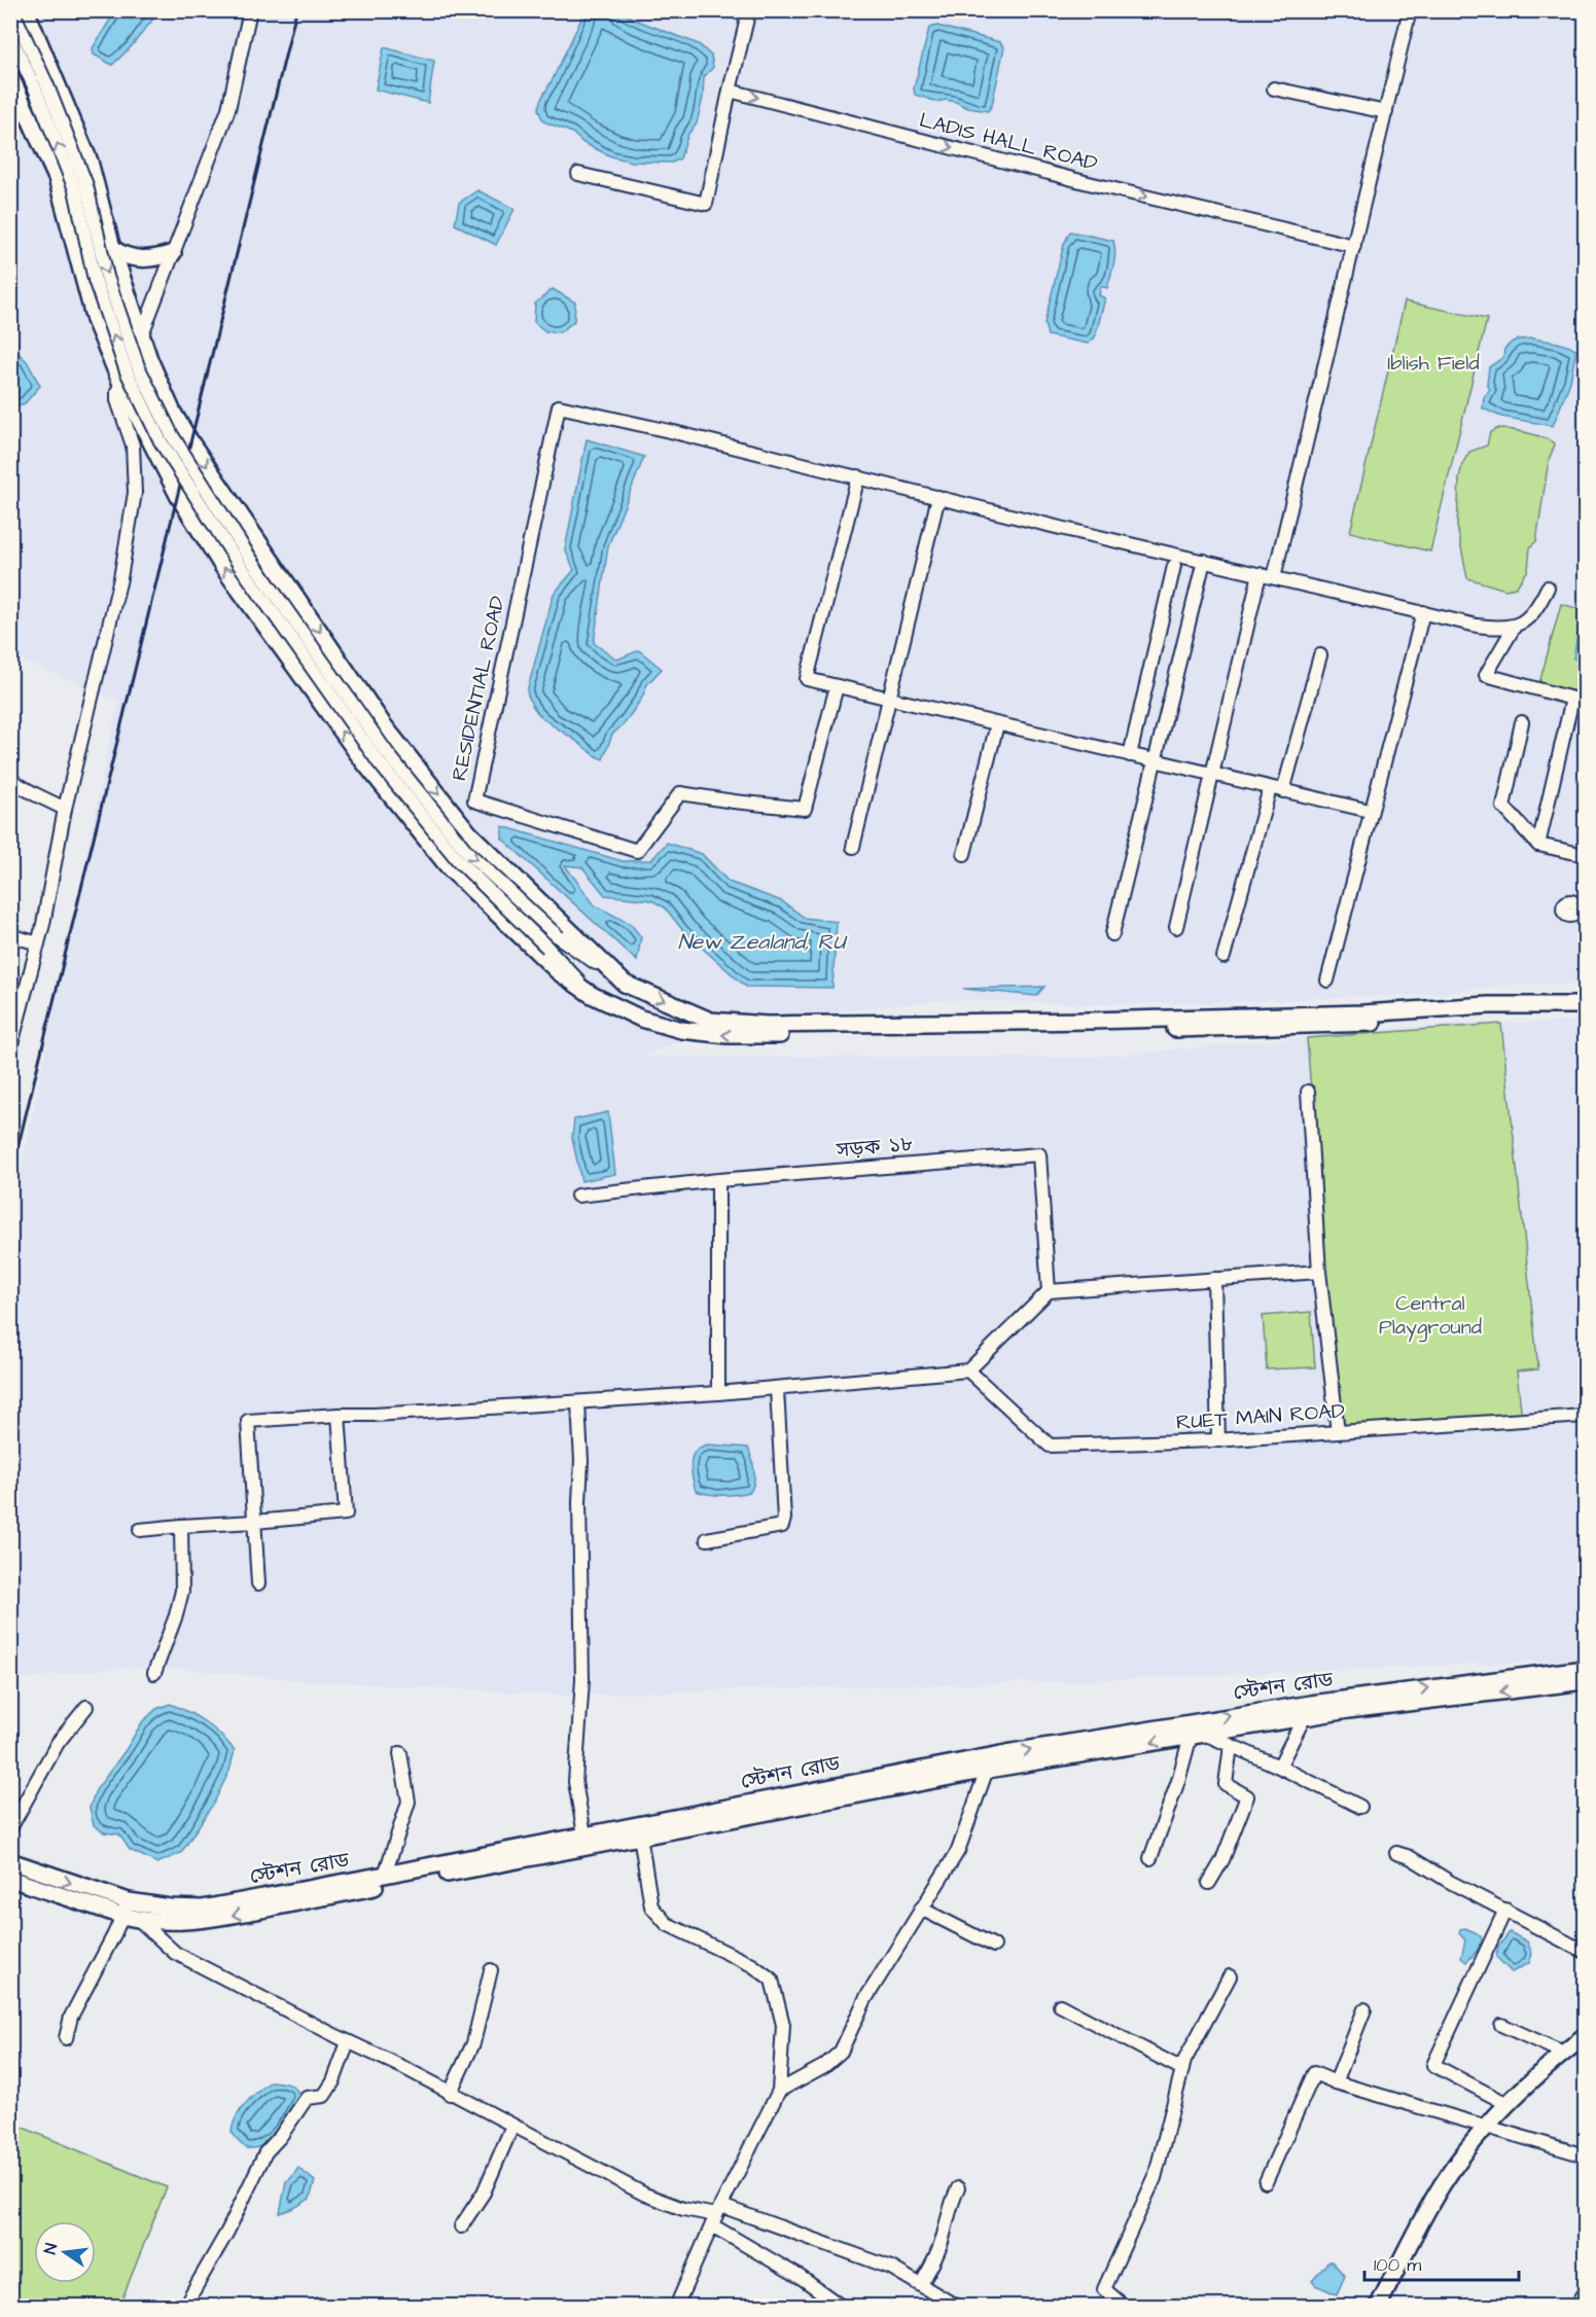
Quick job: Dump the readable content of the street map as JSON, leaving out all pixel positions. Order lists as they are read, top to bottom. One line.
{"streets":{"main road":["স্টেশন রোড"],"street":["LADIS HALL ROAD","RESIDENTIAL ROAD","সড়ক ১৮","RUET MAIN ROAD"]},"one_way":["LADIS HALL ROAD"],"water":["New Zealand, RU"],"parks":["Iblish Field","Central Playground"],"scale_bar":"100 m","north":"left"}
